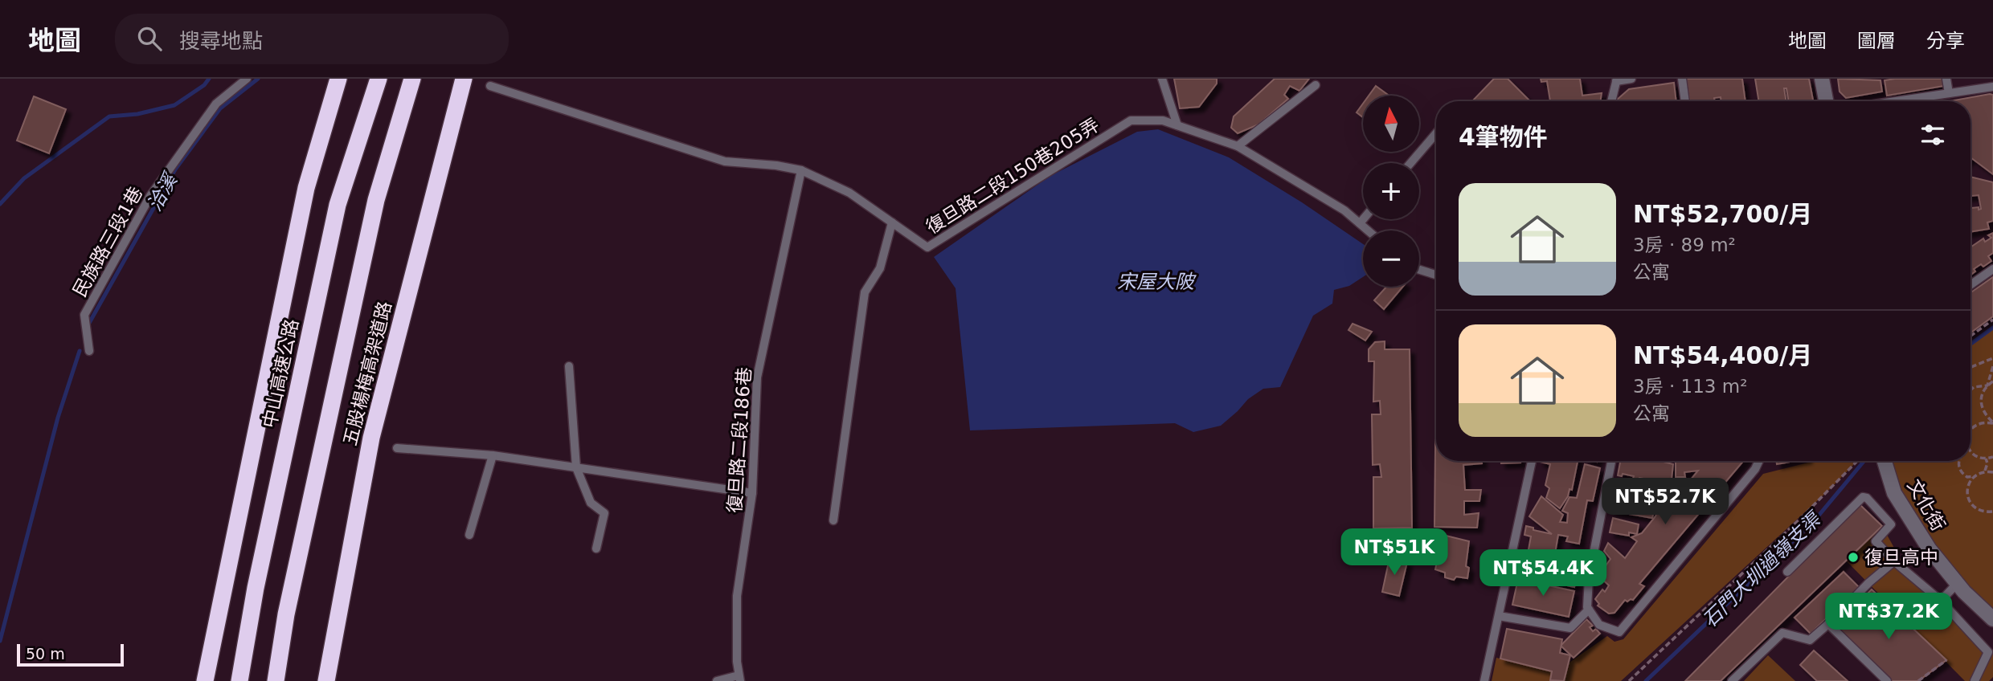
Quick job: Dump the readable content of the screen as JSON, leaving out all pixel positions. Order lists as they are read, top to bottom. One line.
{"streets":{"highway":["中山高速公路","五股楊梅高架道路"],"street":["文化街"],"lane":["復旦路二段150巷205弄","民族路三段1巷","復旦路二段186巷"]},"crossings":[["復旦路二段150巷205弄","復旦路二段186巷"]],"water":["洽溪","宋屋大陂","石門大圳過嶺支渠"],"places":["復旦高中"],"scale_bar":"50 m","north":"top","page":{"header":"地圖","search":"搜尋地點","nav":["地圖","圖層","分享"],"map_buttons":["+","−"],"heading":"4筆物件","list":[{"name":"NT$52,700/月","note":"3房 · 89 m² · 公寓"},{"name":"NT$54,400/月","note":"3房 · 113 m² · 公寓"}],"price":["NT$52.7K","NT$51K","NT$54.4K","NT$37.2K"],"scale":"50 m"}}
